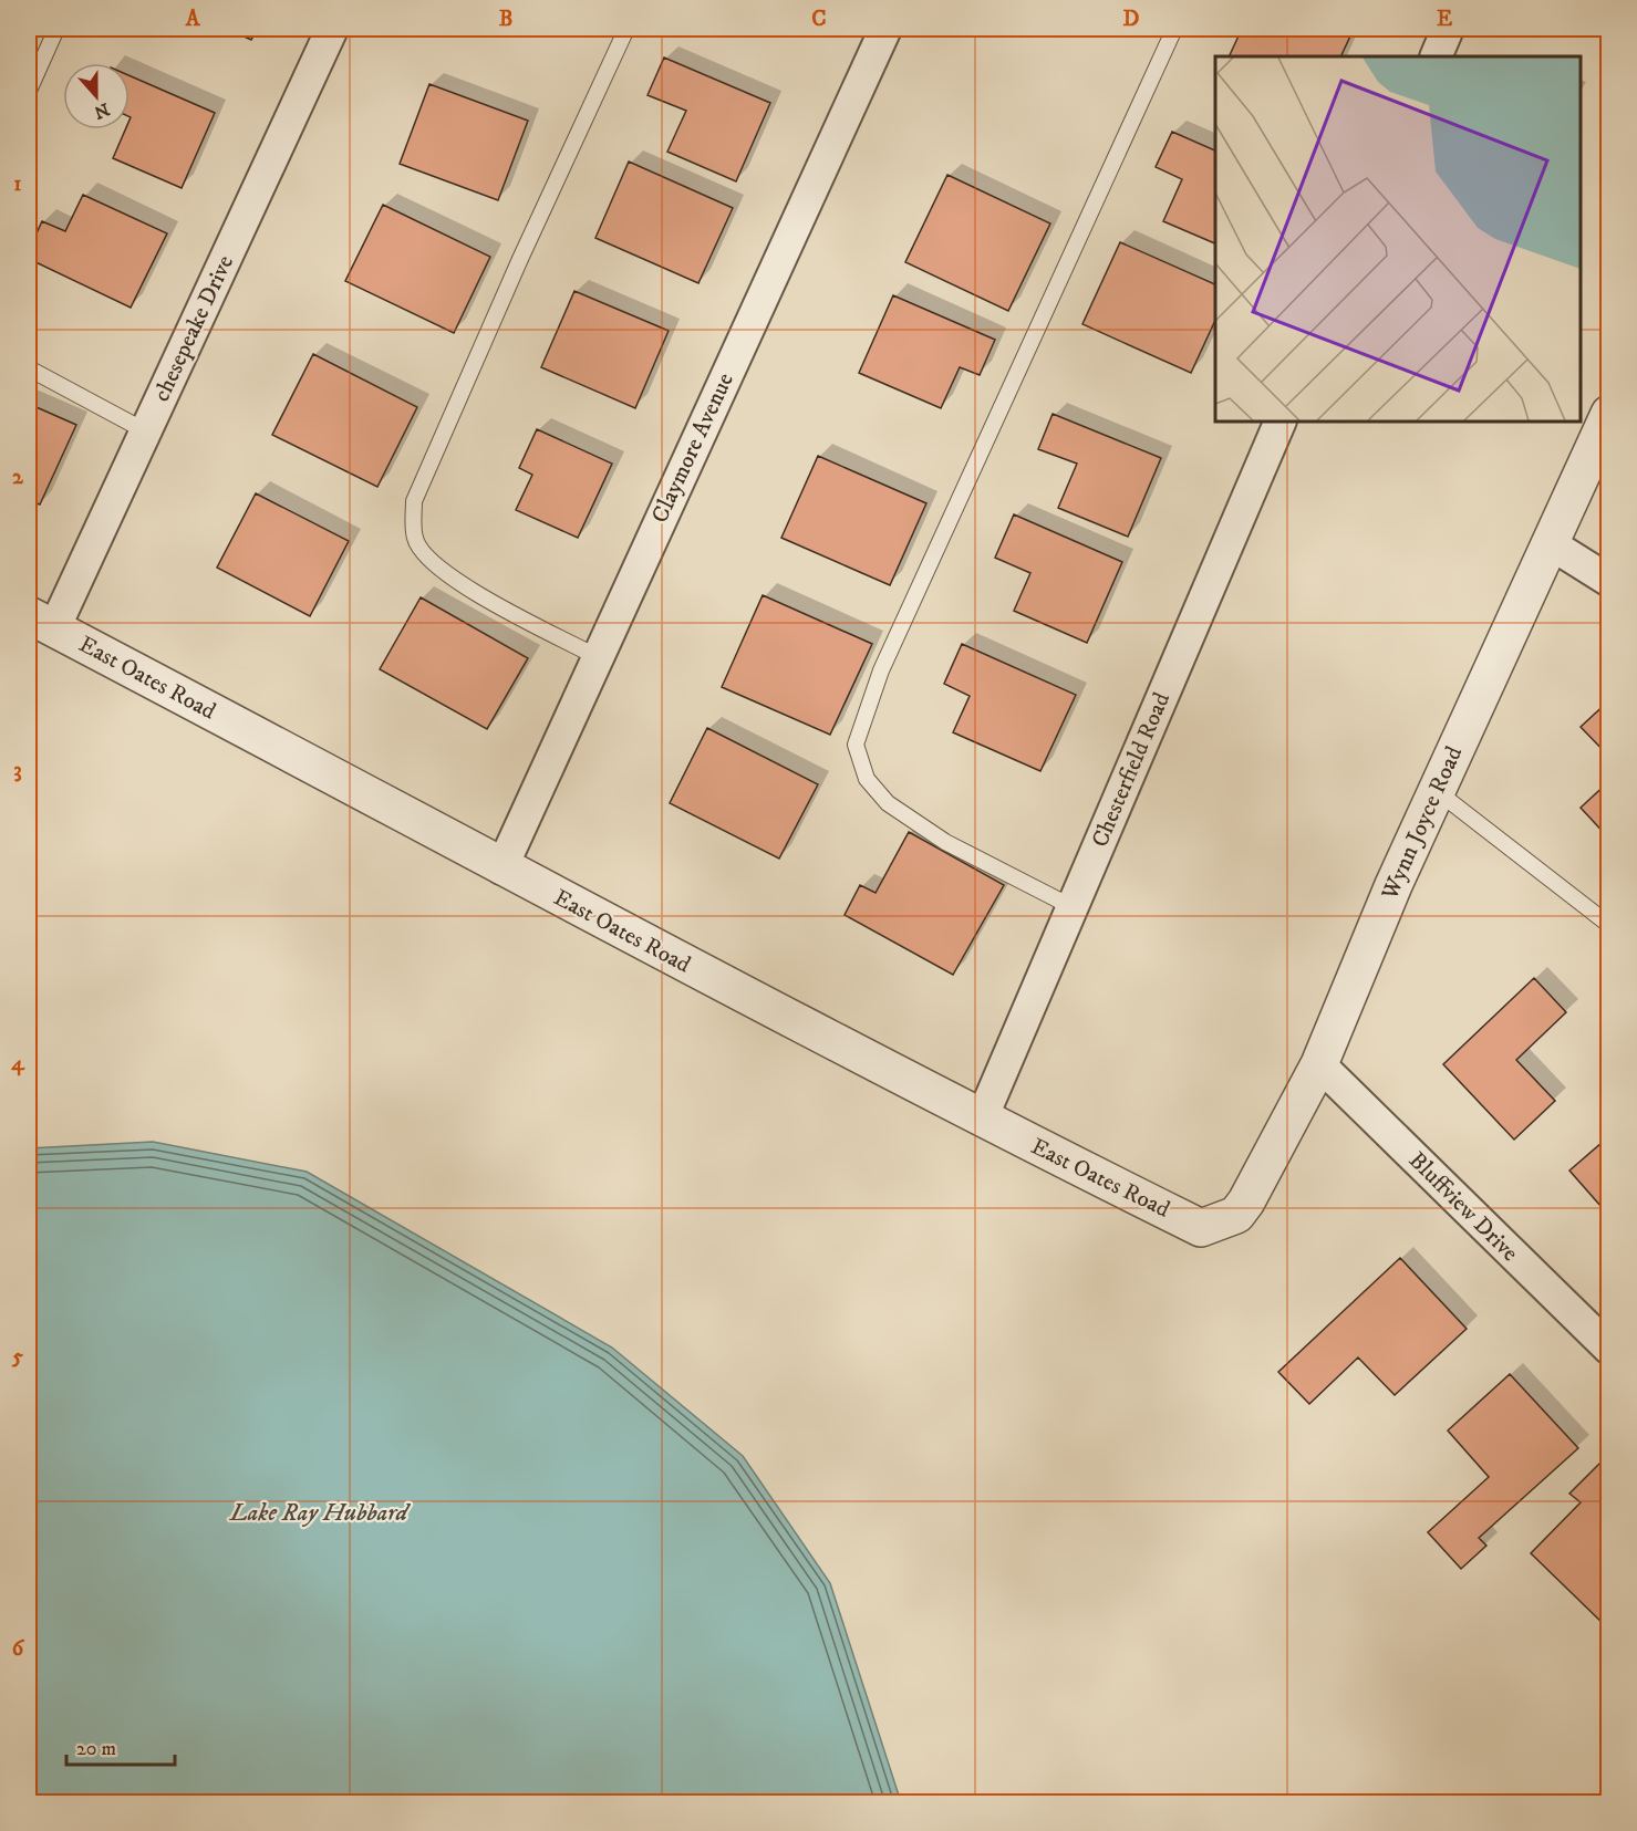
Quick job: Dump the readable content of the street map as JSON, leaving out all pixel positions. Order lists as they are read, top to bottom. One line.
{"streets":{"street":["chesepeake Drive","Claymore Avenue","East Oates Road","Chesterfield Road","Wynn Joyce Road","Bluffview Drive"]},"crossings":[["chesepeake Drive","East Oates Road"],["Claymore Avenue","East Oates Road"],["East Oates Road","Chesterfield Road"],["East Oates Road","Wynn Joyce Road"],["Wynn Joyce Road","Bluffview Drive"]],"water":["Lake Ray Hubbard"],"scale_bar":"20 m","north":"bottom","grid":{"columns":["A","B","C","D","E"],"rows":["1","2","3","4","5","6"]}}
